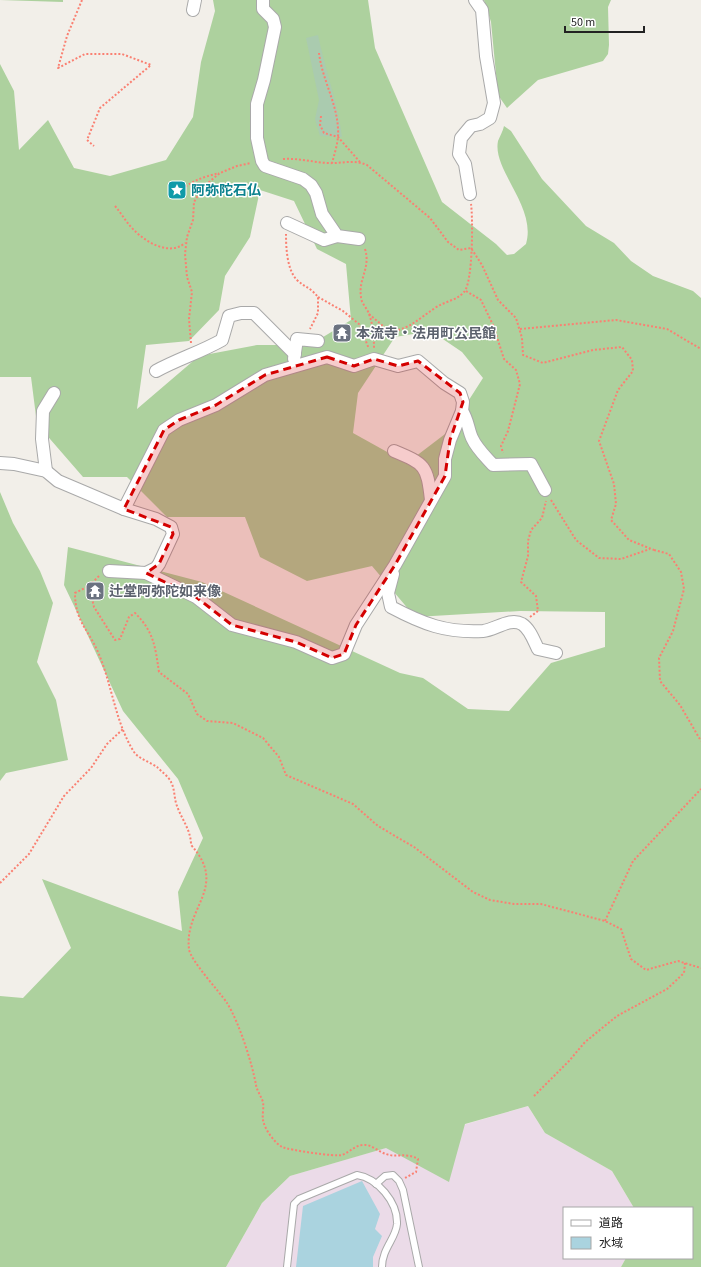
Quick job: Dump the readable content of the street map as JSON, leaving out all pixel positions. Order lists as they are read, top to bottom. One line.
{"places":{"place":["阿弥陀石仏"],"temple":["本流寺・法用町公民館","辻堂阿弥陀如来像"]},"legend":["道路","水域"],"scale_bar":"50 m"}
